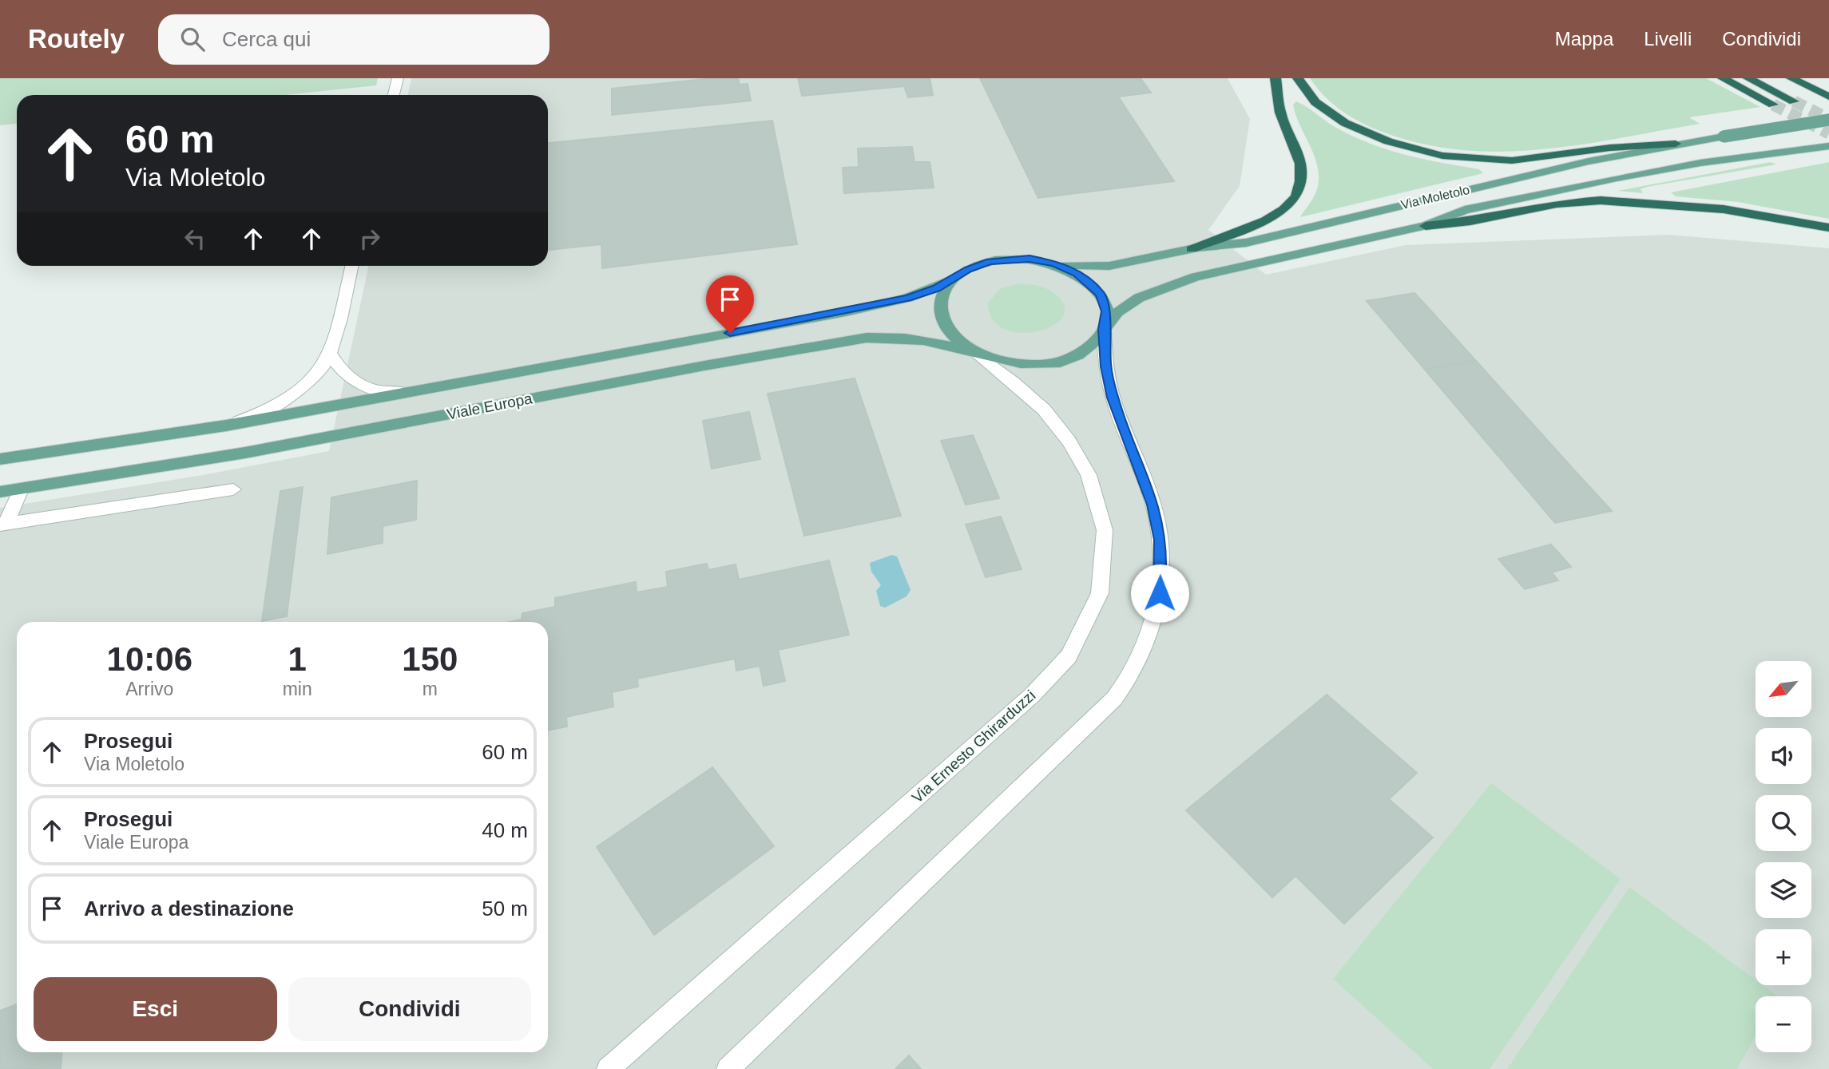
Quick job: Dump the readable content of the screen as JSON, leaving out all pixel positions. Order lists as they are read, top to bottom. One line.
{"streets":{"main road":["Via Moletolo","Viale Europa"],"street":["Via Ernesto Ghirarduzzi"]},"crossings":[["Via Moletolo","Viale Europa"],["Via Moletolo","Via Ernesto Ghirarduzzi"],["Viale Europa","Via Ernesto Ghirarduzzi"]],"north":"bottom left","page":{"header":"Routely","search":"Cerca qui","nav":["Mappa","Livelli","Condividi"],"turn":["60 m","Via Moletolo"],"eta":["10:06","Arrivo","1","min","150","m"],"map_buttons":["+","−"],"list":[{"name":"Prosegui","note":"Via Moletolo","value":"60 m"},{"name":"Prosegui","note":"Viale Europa","value":"40 m"},{"name":"Arrivo a destinazione","value":"50 m"}],"buttons":["Esci","Condividi"]}}
